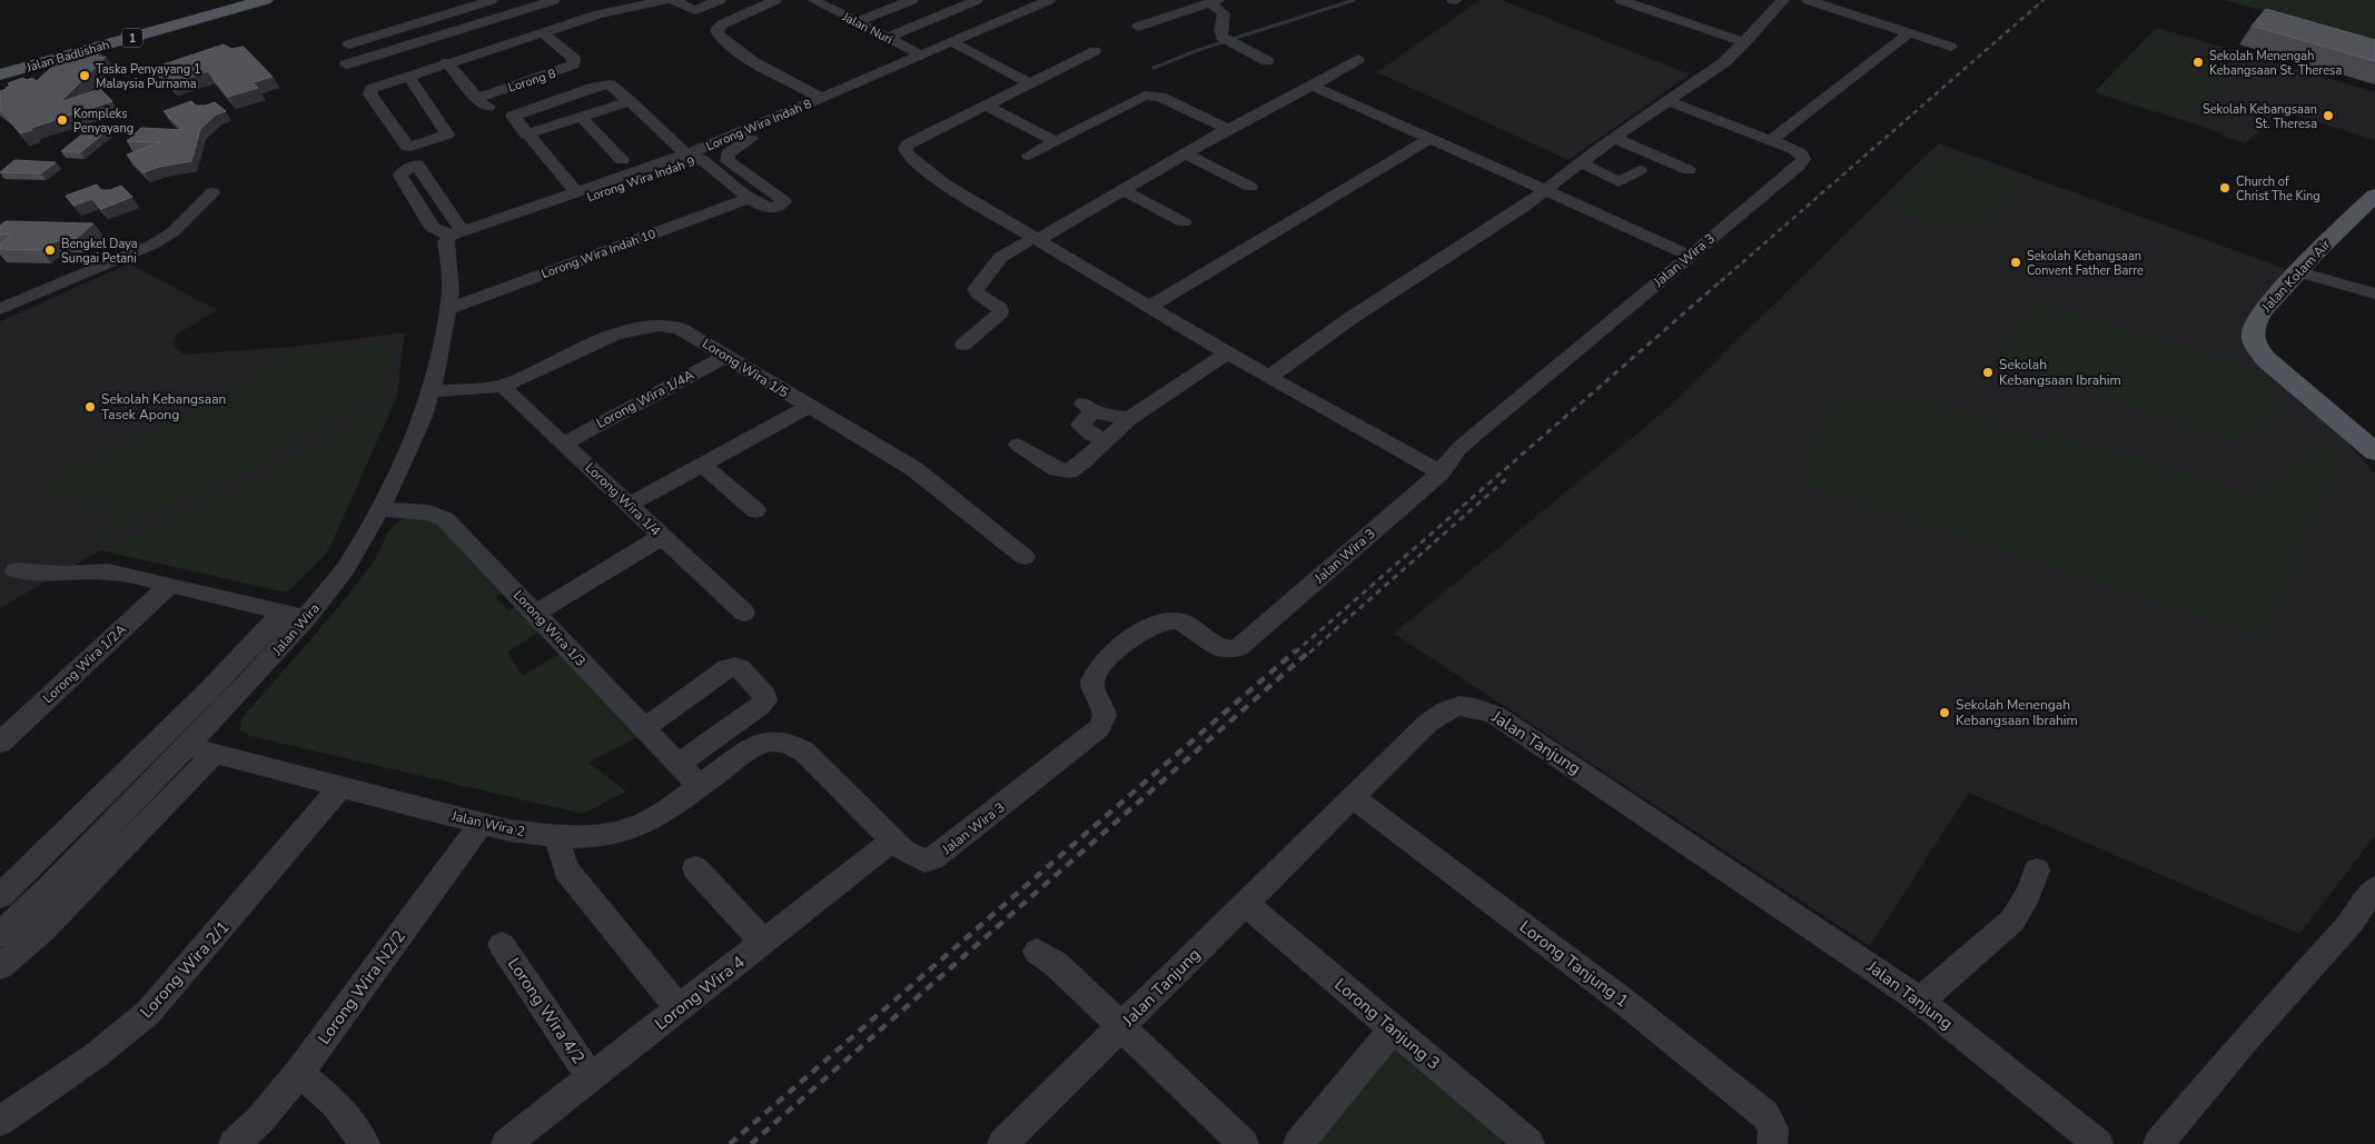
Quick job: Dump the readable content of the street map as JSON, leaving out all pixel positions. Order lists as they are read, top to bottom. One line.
{"streets":{"main road":["1","Jalan Badlishah","Jalan Kolam Air"],"street":["Jalan Nuri","Lorong 8","Lorong Wira Indah 8","Lorong Wira Indah 9","Lorong Wira Indah 10","Jalan Wira 3","Lorong Wira 1/5","Lorong Wira 1/4A","Lorong Wira 1/4","Lorong Wira 1/3","Jalan Wira","Lorong Wira 1/2A","Jalan Tanjung","Jalan Wira 2","Lorong Tanjung 1","Lorong Wira 2/1","Lorong Wira N2/2","Lorong Wira 4","Lorong Wira 4/2","Lorong Tanjung 3"]},"crossings":[["Jalan Nuri","Lorong Wira Indah 8"],["Lorong Wira Indah 8","Lorong Wira Indah 9"],["Lorong Wira Indah 8","Jalan Wira"],["Lorong Wira Indah 9","Lorong Wira Indah 10"],["Lorong Wira Indah 9","Jalan Wira"],["Lorong Wira Indah 10","Jalan Wira"],["Jalan Wira 3","Jalan Wira 2"],["Jalan Wira 3","Lorong Wira 4"],["Lorong Wira 1/5","Lorong Wira 1/4A"],["Lorong Wira 1/5","Lorong Wira 1/4"],["Lorong Wira 1/5","Jalan Wira"],["Lorong Wira 1/4A","Lorong Wira 1/4"],["Lorong Wira 1/3","Jalan Wira"],["Lorong Wira 1/3","Jalan Wira 2"],["Jalan Wira","Jalan Wira 2"],["Jalan Tanjung","Lorong Tanjung 1"],["Jalan Tanjung","Lorong Tanjung 3"],["Jalan Wira 2","Lorong Wira 2/1"],["Jalan Wira 2","Lorong Wira N2/2"],["Lorong Wira 4","Lorong Wira 4/2"]],"places":["Sekolah Menengah Kebangsaan St. Theresa","Taska Penyayang 1 Malaysia Purnama","Sekolah Kebangsaan St. Theresa","Kompleks Penyayang","Church of Christ The King","Bengkel Daya Sungai Petani","Sekolah Kebangsaan Convent Father Barre","Sekolah Kebangsaan Ibrahim","Sekolah Kebangsaan Tasek Apong","Sekolah Menengah Kebangsaan Ibrahim"]}
